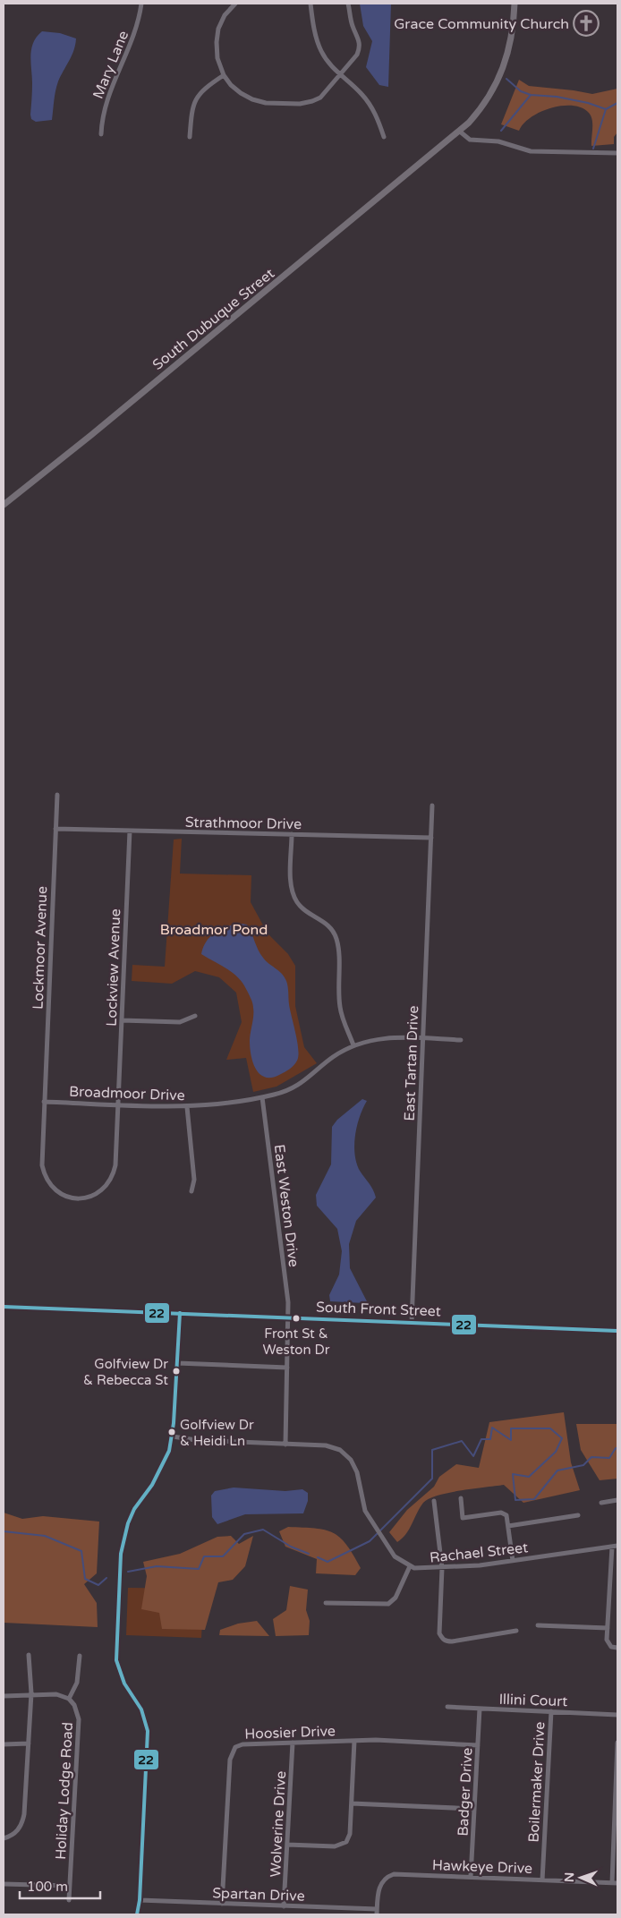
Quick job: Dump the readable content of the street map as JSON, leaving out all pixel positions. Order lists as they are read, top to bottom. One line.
{"streets":{"main road":["South Dubuque Street"],"street":["Mary Lane","Strathmoor Drive","Lockmoor Avenue","Lockview Avenue","East Tartan Drive","Broadmoor Drive","East Weston Drive","South Front Street","Rachael Street","Illini Court","Hoosier Drive","Boilermaker Drive","Holiday Lodge Road","Badger Drive","Wolverine Drive","Hawkeye Drive","Spartan Drive"]},"crossings":[["Strathmoor Drive","Lockmoor Avenue"],["Strathmoor Drive","Lockview Avenue"],["Strathmoor Drive","East Tartan Drive"],["Lockmoor Avenue","Lockview Avenue"],["Lockmoor Avenue","Broadmoor Drive"],["Lockview Avenue","Broadmoor Drive"],["East Tartan Drive","Broadmoor Drive"],["East Tartan Drive","South Front Street"],["Broadmoor Drive","East Weston Drive"],["East Weston Drive","South Front Street"],["East Weston Drive","Rachael Street"],["Illini Court","Boilermaker Drive"],["Illini Court","Badger Drive"],["Hoosier Drive","Badger Drive"],["Hoosier Drive","Wolverine Drive"],["Hoosier Drive","Spartan Drive"],["Boilermaker Drive","Hawkeye Drive"],["Badger Drive","Hawkeye Drive"],["Wolverine Drive","Spartan Drive"],["Hawkeye Drive","Spartan Drive"]],"parks":["Broadmor Pond"],"places":{"church":["Grace Community Church"],"other":["Front St & Weston Dr","Golfview Dr & Rebecca St","Golfview Dr & Heidi Ln"]},"lines":["transit line 22"],"scale_bar":"100 m","north":"left"}
